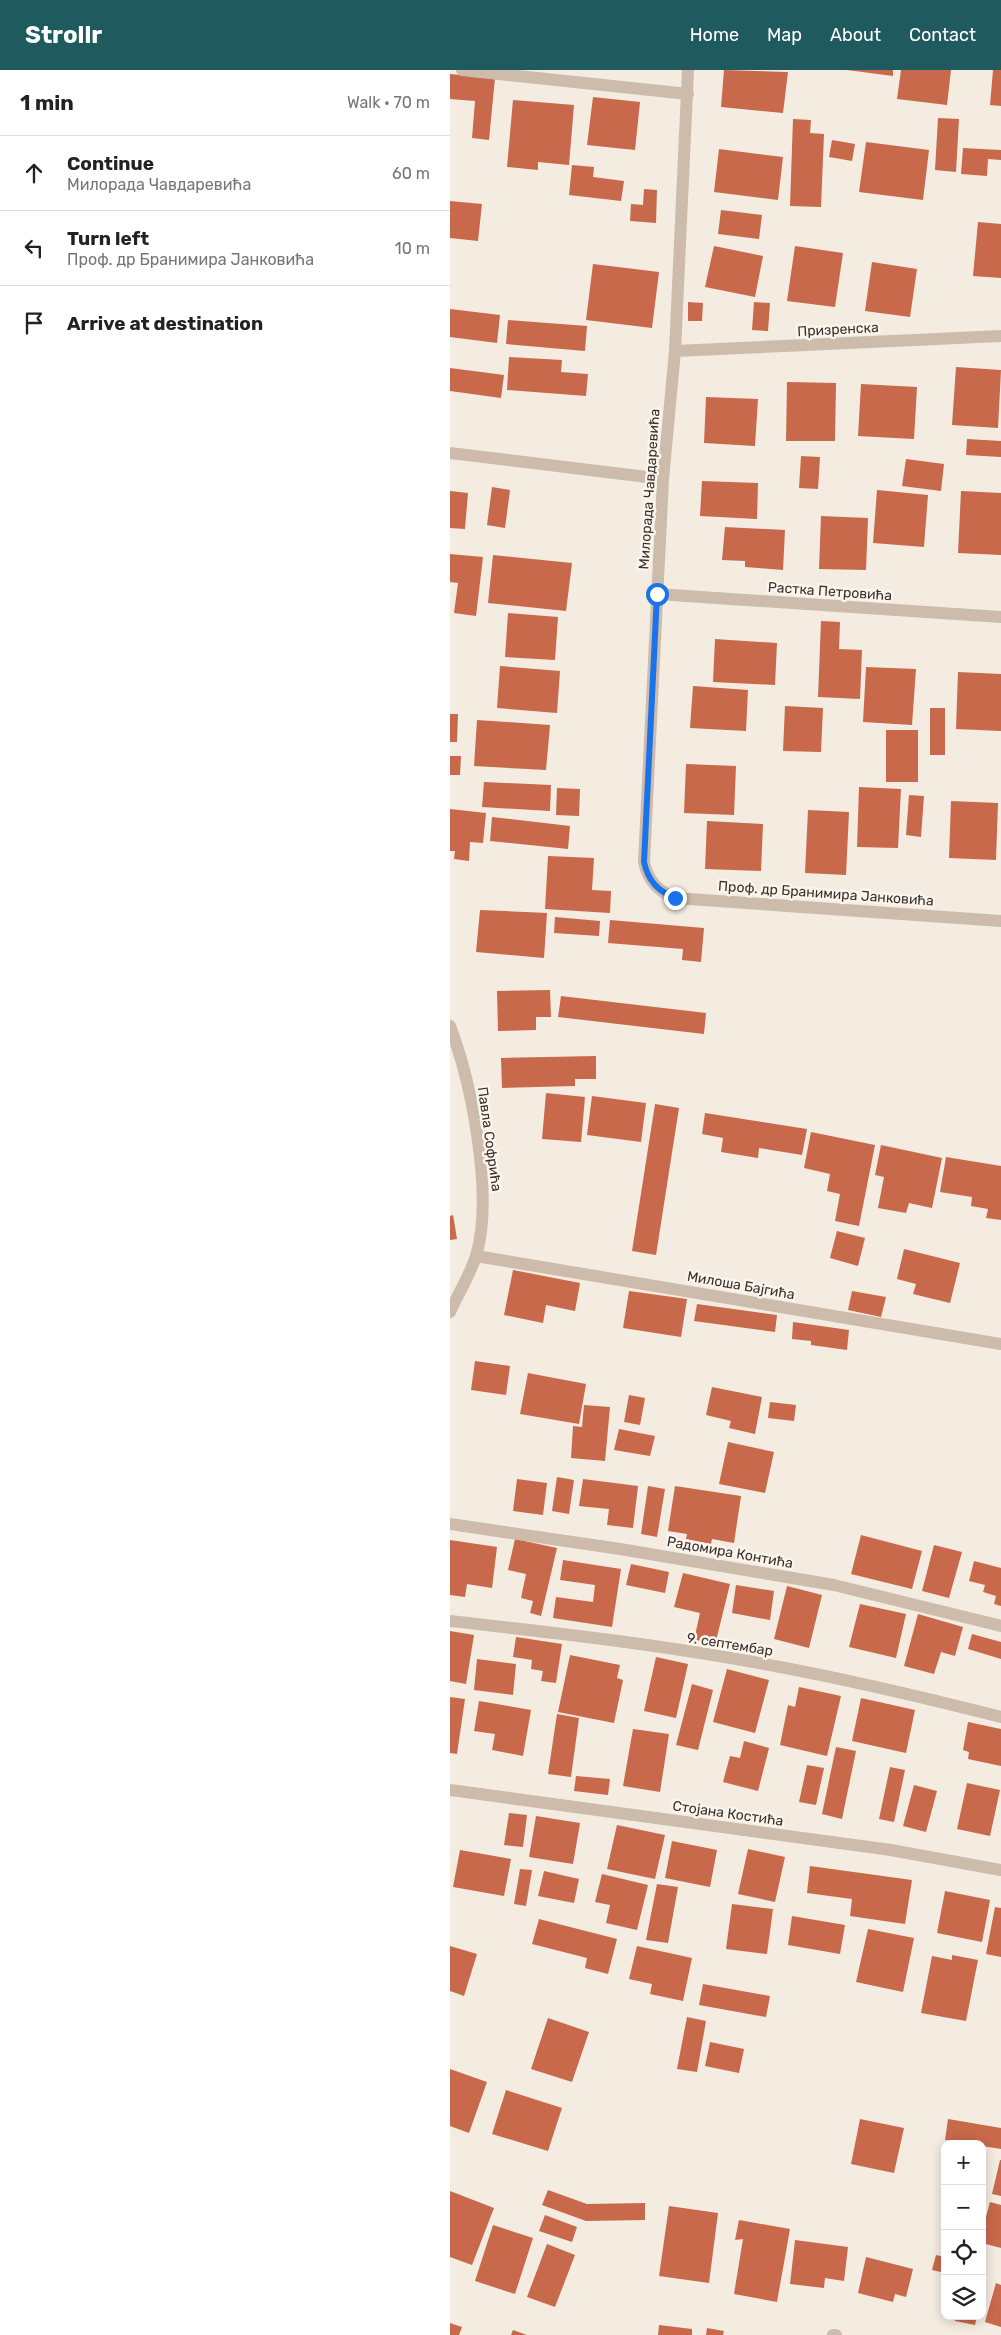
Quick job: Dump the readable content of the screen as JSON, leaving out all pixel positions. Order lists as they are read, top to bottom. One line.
{"streets":{"street":["Призренска","Милорада Чавдаревића","Растка Петровића","Проф. др Бранимира Јанковића","Павла Софрића","Милоша Бајгића","Радомира Контића","9. септембар","Стојана Костића"]},"crossings":[["Призренска","Милорада Чавдаревића"],["Милорада Чавдаревића","Растка Петровића"],["Милорада Чавдаревића","Проф. др Бранимира Јанковића"],["Павла Софрића","Милоша Бајгића"]],"page":{"header":"Strollr","nav":["Home","Map","About","Contact"],"heading":["1 min","Walk · 70 m"],"list":[["Continue","Милорада Чавдаревића","60 m"],["Turn left","Проф. др Бранимира Јанковића","10 m"],"Arrive at destination"],"map_buttons":["+","−"]}}
